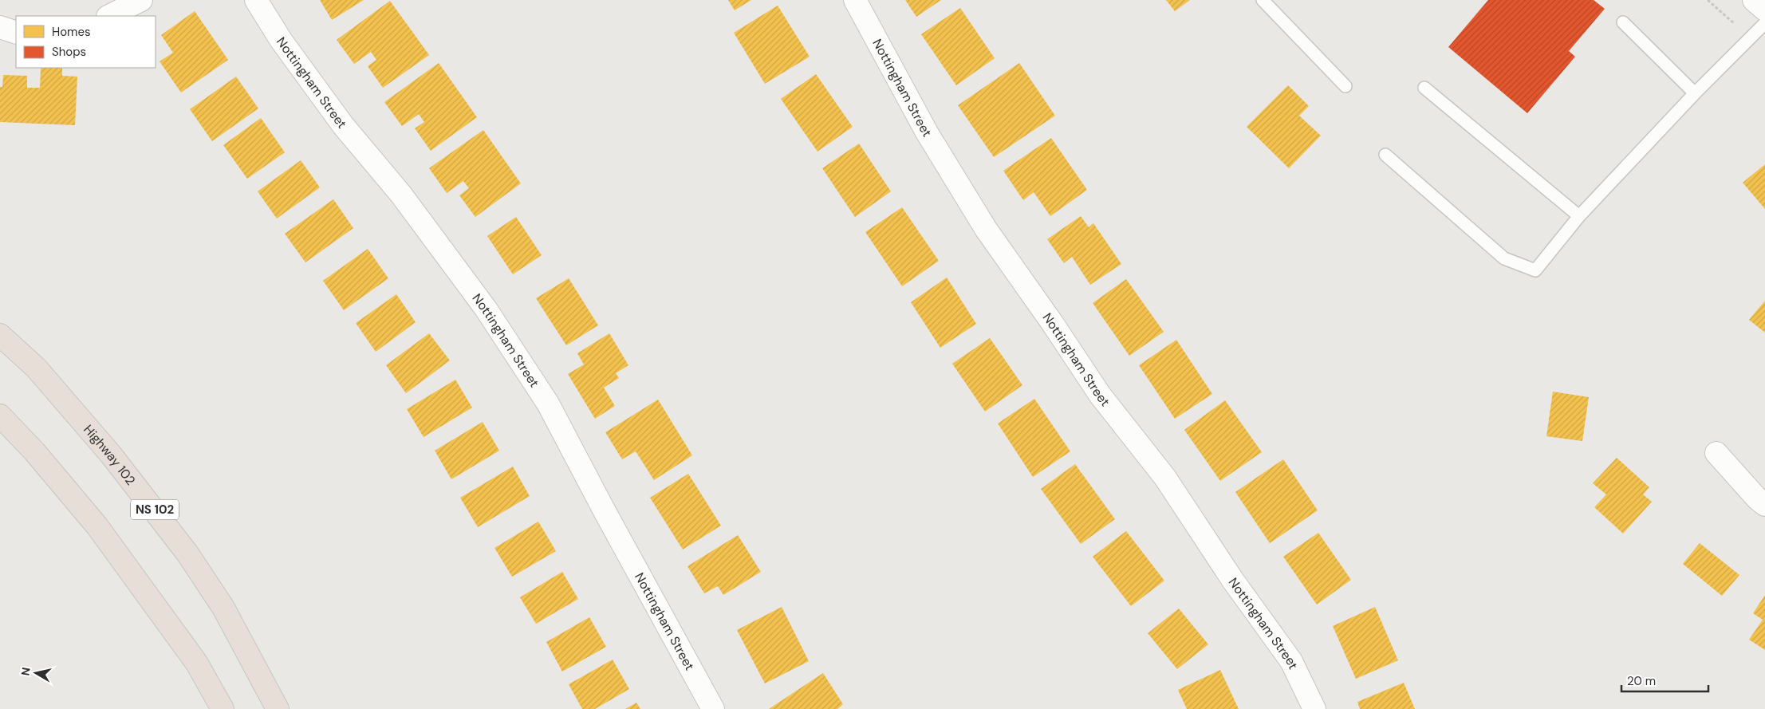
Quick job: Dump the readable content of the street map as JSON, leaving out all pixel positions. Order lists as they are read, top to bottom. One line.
{"streets":{"highway":["Highway 102","NS 102"],"street":["Nottingham Street"]},"legend":["Homes","Shops"],"scale_bar":"20 m","north":"left"}
